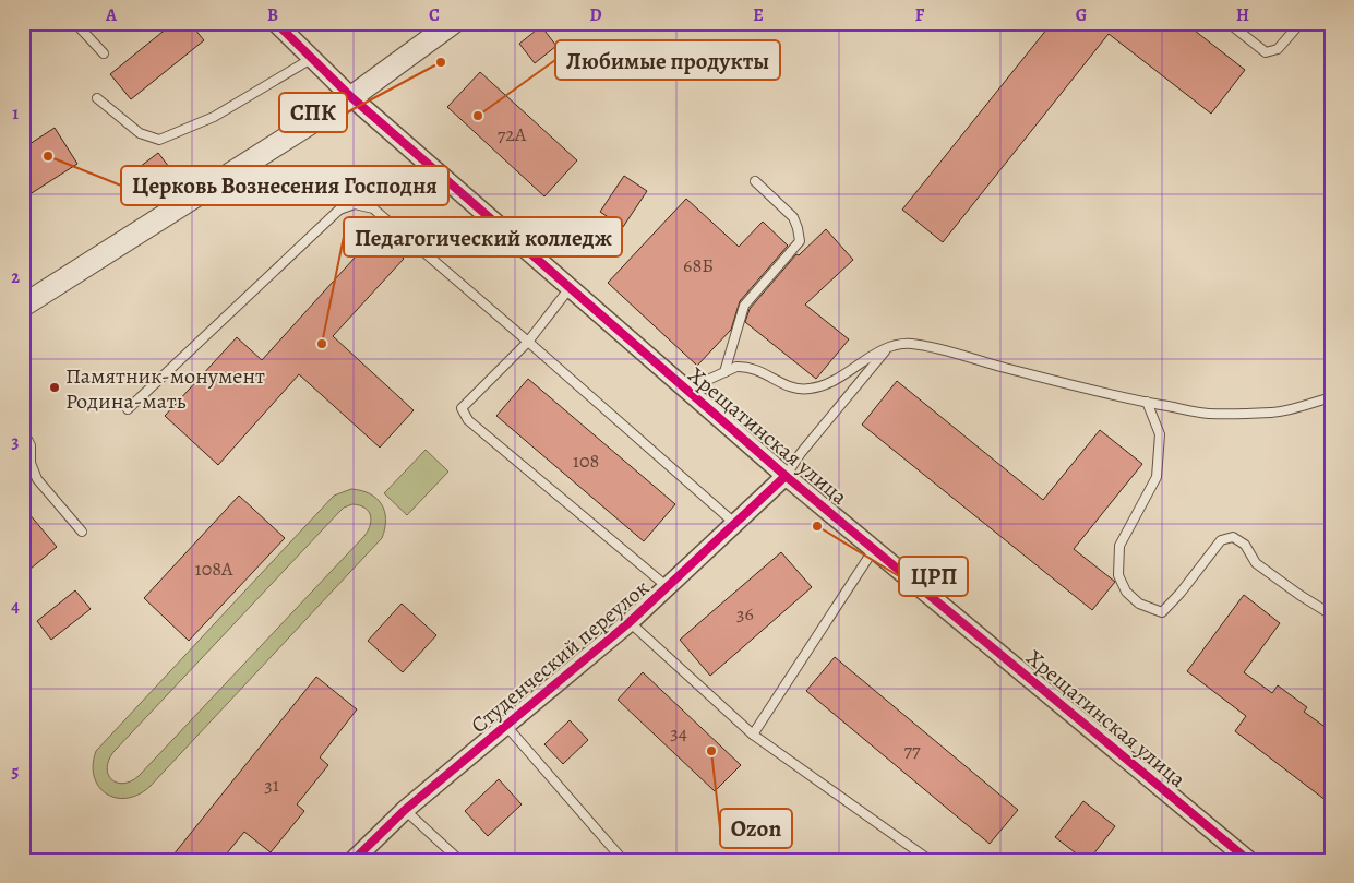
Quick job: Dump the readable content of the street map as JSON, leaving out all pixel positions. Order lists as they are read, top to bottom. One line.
{"streets":{"street":["Хрещатинская улица","Студенческий переулок"]},"crossings":[["Хрещатинская улица","Студенческий переулок"]],"places":["СПК","Любимые продукты","Церковь Вознесения Господня","Педагогический колледж","Памятник-монумент Родина-мать","ЦРП","Ozon"],"house_numbers":["72А","68Б","108","108А","36","34","77","31"],"grid":{"columns":["A","B","C","D","E","F","G","H"],"rows":["1","2","3","4","5"]}}
